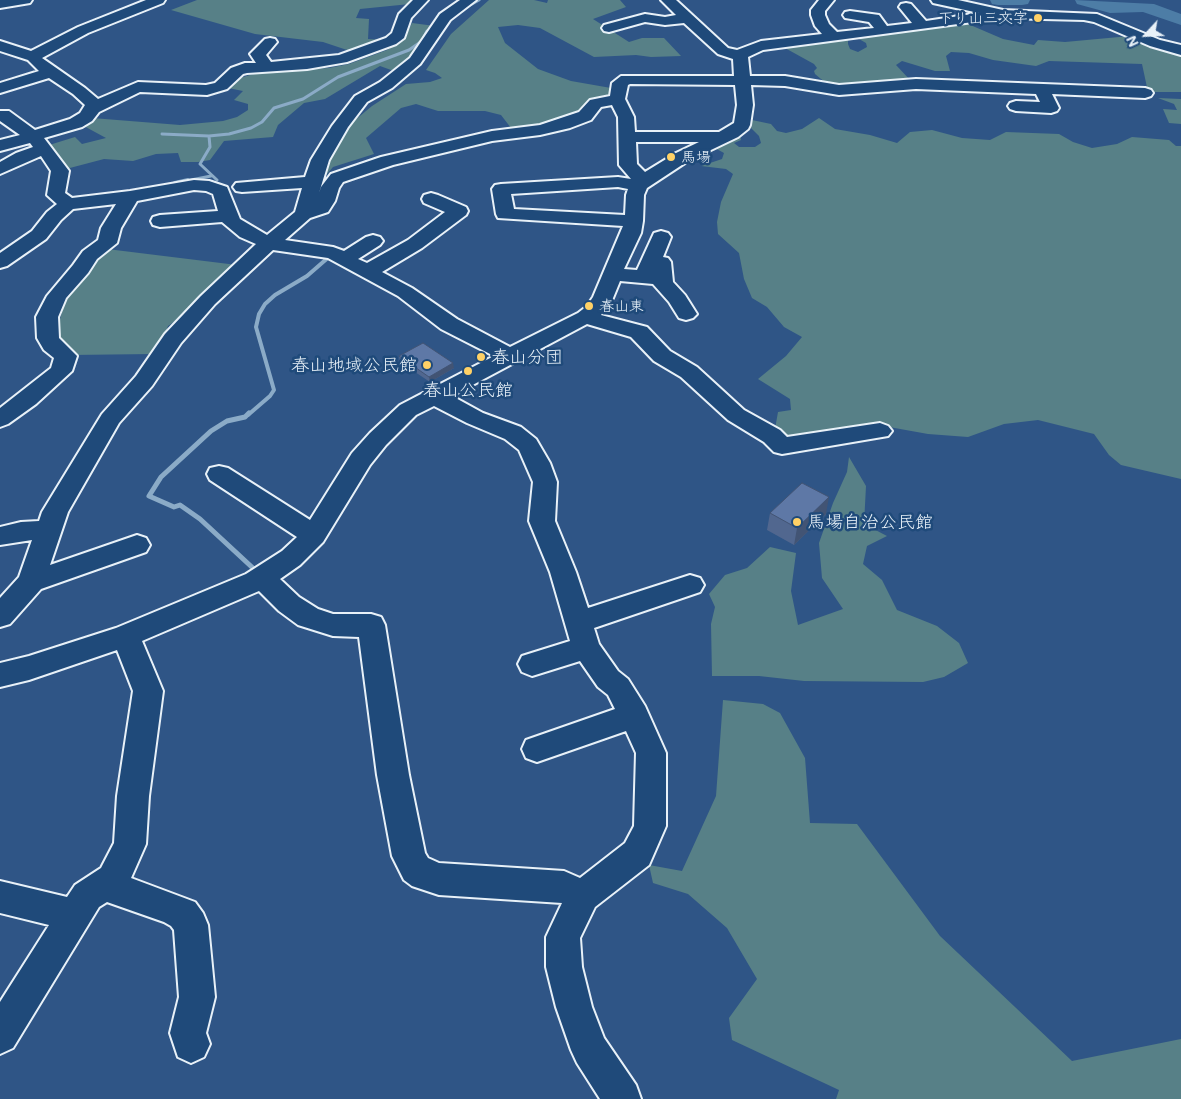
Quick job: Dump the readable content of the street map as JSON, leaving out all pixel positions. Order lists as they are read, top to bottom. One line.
{"places":["下り山三文字","馬場","春山東","春山分団","春山地域公民館","春山公民館","馬場自治公民館"],"north":"bottom left"}
